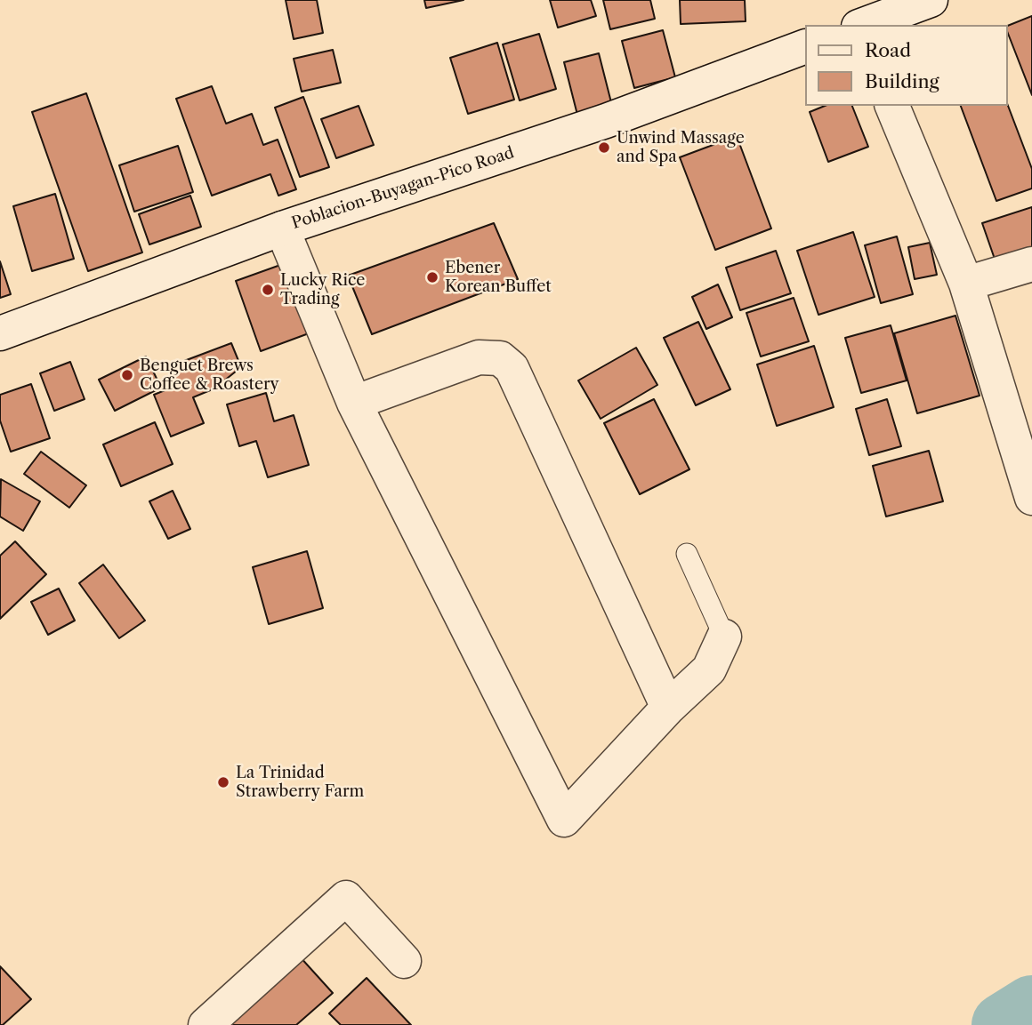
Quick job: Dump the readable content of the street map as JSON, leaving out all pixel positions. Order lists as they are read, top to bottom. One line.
{"streets":{"street":["Poblacion-Buyagan-Pico Road"]},"places":["Unwind Massage and Spa","Ebener Korean Buffet","Lucky Rice Trading","Benguet Brews Coffee & Roastery","La Trinidad Strawberry Farm"],"legend":["Road","Building"]}
